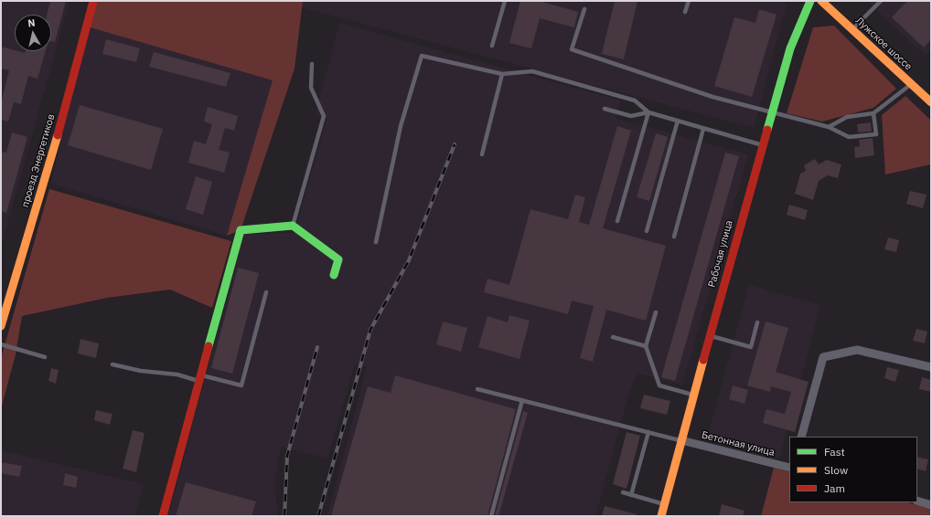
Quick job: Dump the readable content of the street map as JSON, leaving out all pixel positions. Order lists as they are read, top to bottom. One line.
{"streets":{"street":["Лужское шоссе","проезд Энергетиков","Рабочая улица","Бетонная улица"]},"crossings":[["Рабочая улица","Бетонная улица"]],"legend":["Fast","Slow","Jam"],"north":"top"}
